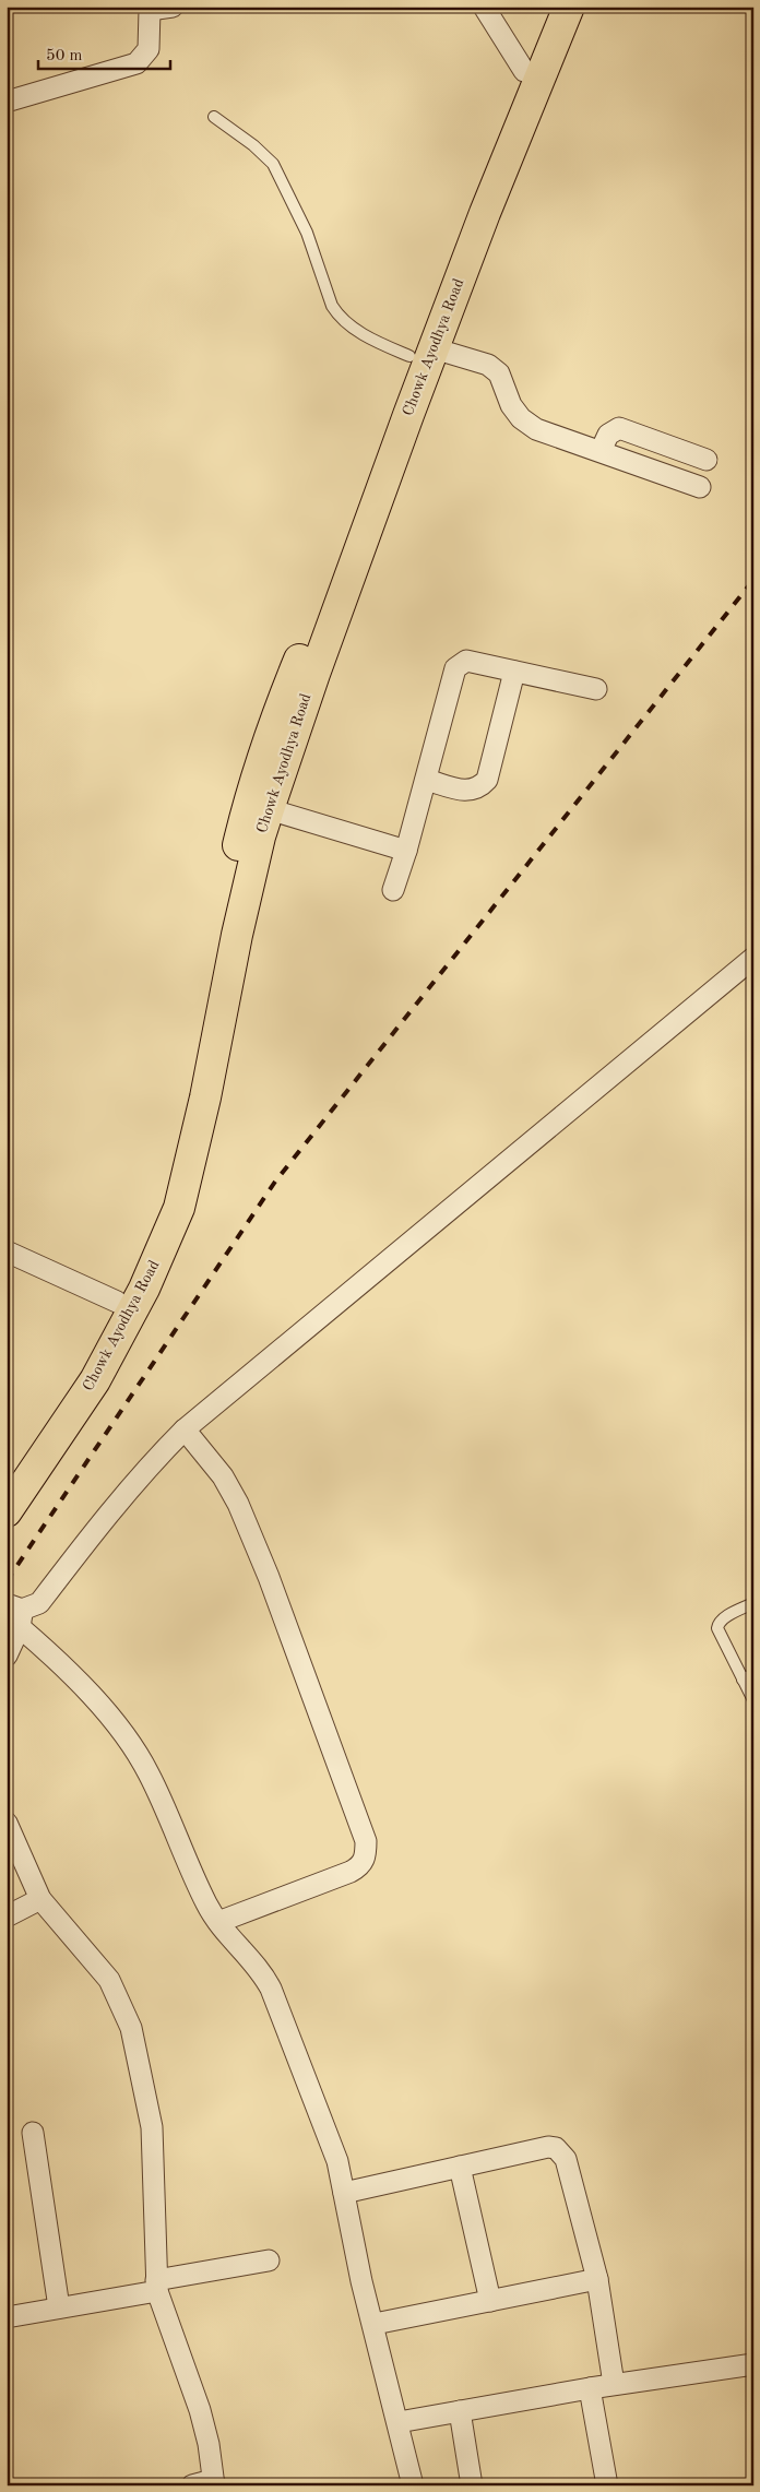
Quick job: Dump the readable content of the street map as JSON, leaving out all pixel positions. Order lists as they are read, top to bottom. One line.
{"streets":{"main road":["Chowk Ayodhya Road"]},"scale_bar":"50 m"}
